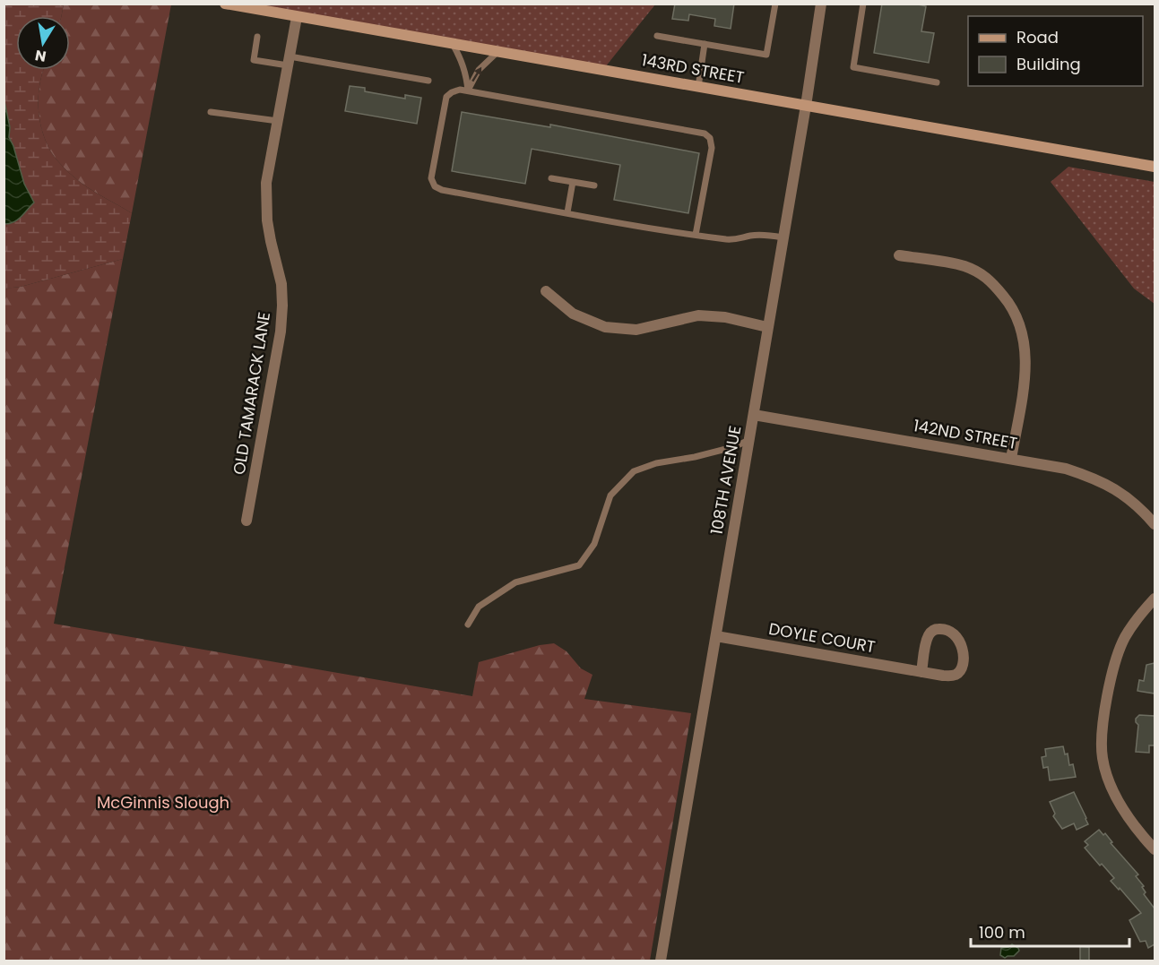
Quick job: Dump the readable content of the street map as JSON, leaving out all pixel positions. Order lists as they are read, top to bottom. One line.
{"streets":{"main road":["143RD STREET"],"street":["OLD TAMARACK LANE","142ND STREET","108TH AVENUE","DOYLE COURT"]},"crossings":[["143RD STREET","OLD TAMARACK LANE"],["143RD STREET","108TH AVENUE"],["142ND STREET","108TH AVENUE"],["108TH AVENUE","DOYLE COURT"]],"parks":["McGinnis Slough"],"legend":["Road","Building"],"scale_bar":"100 m","north":"bottom"}
